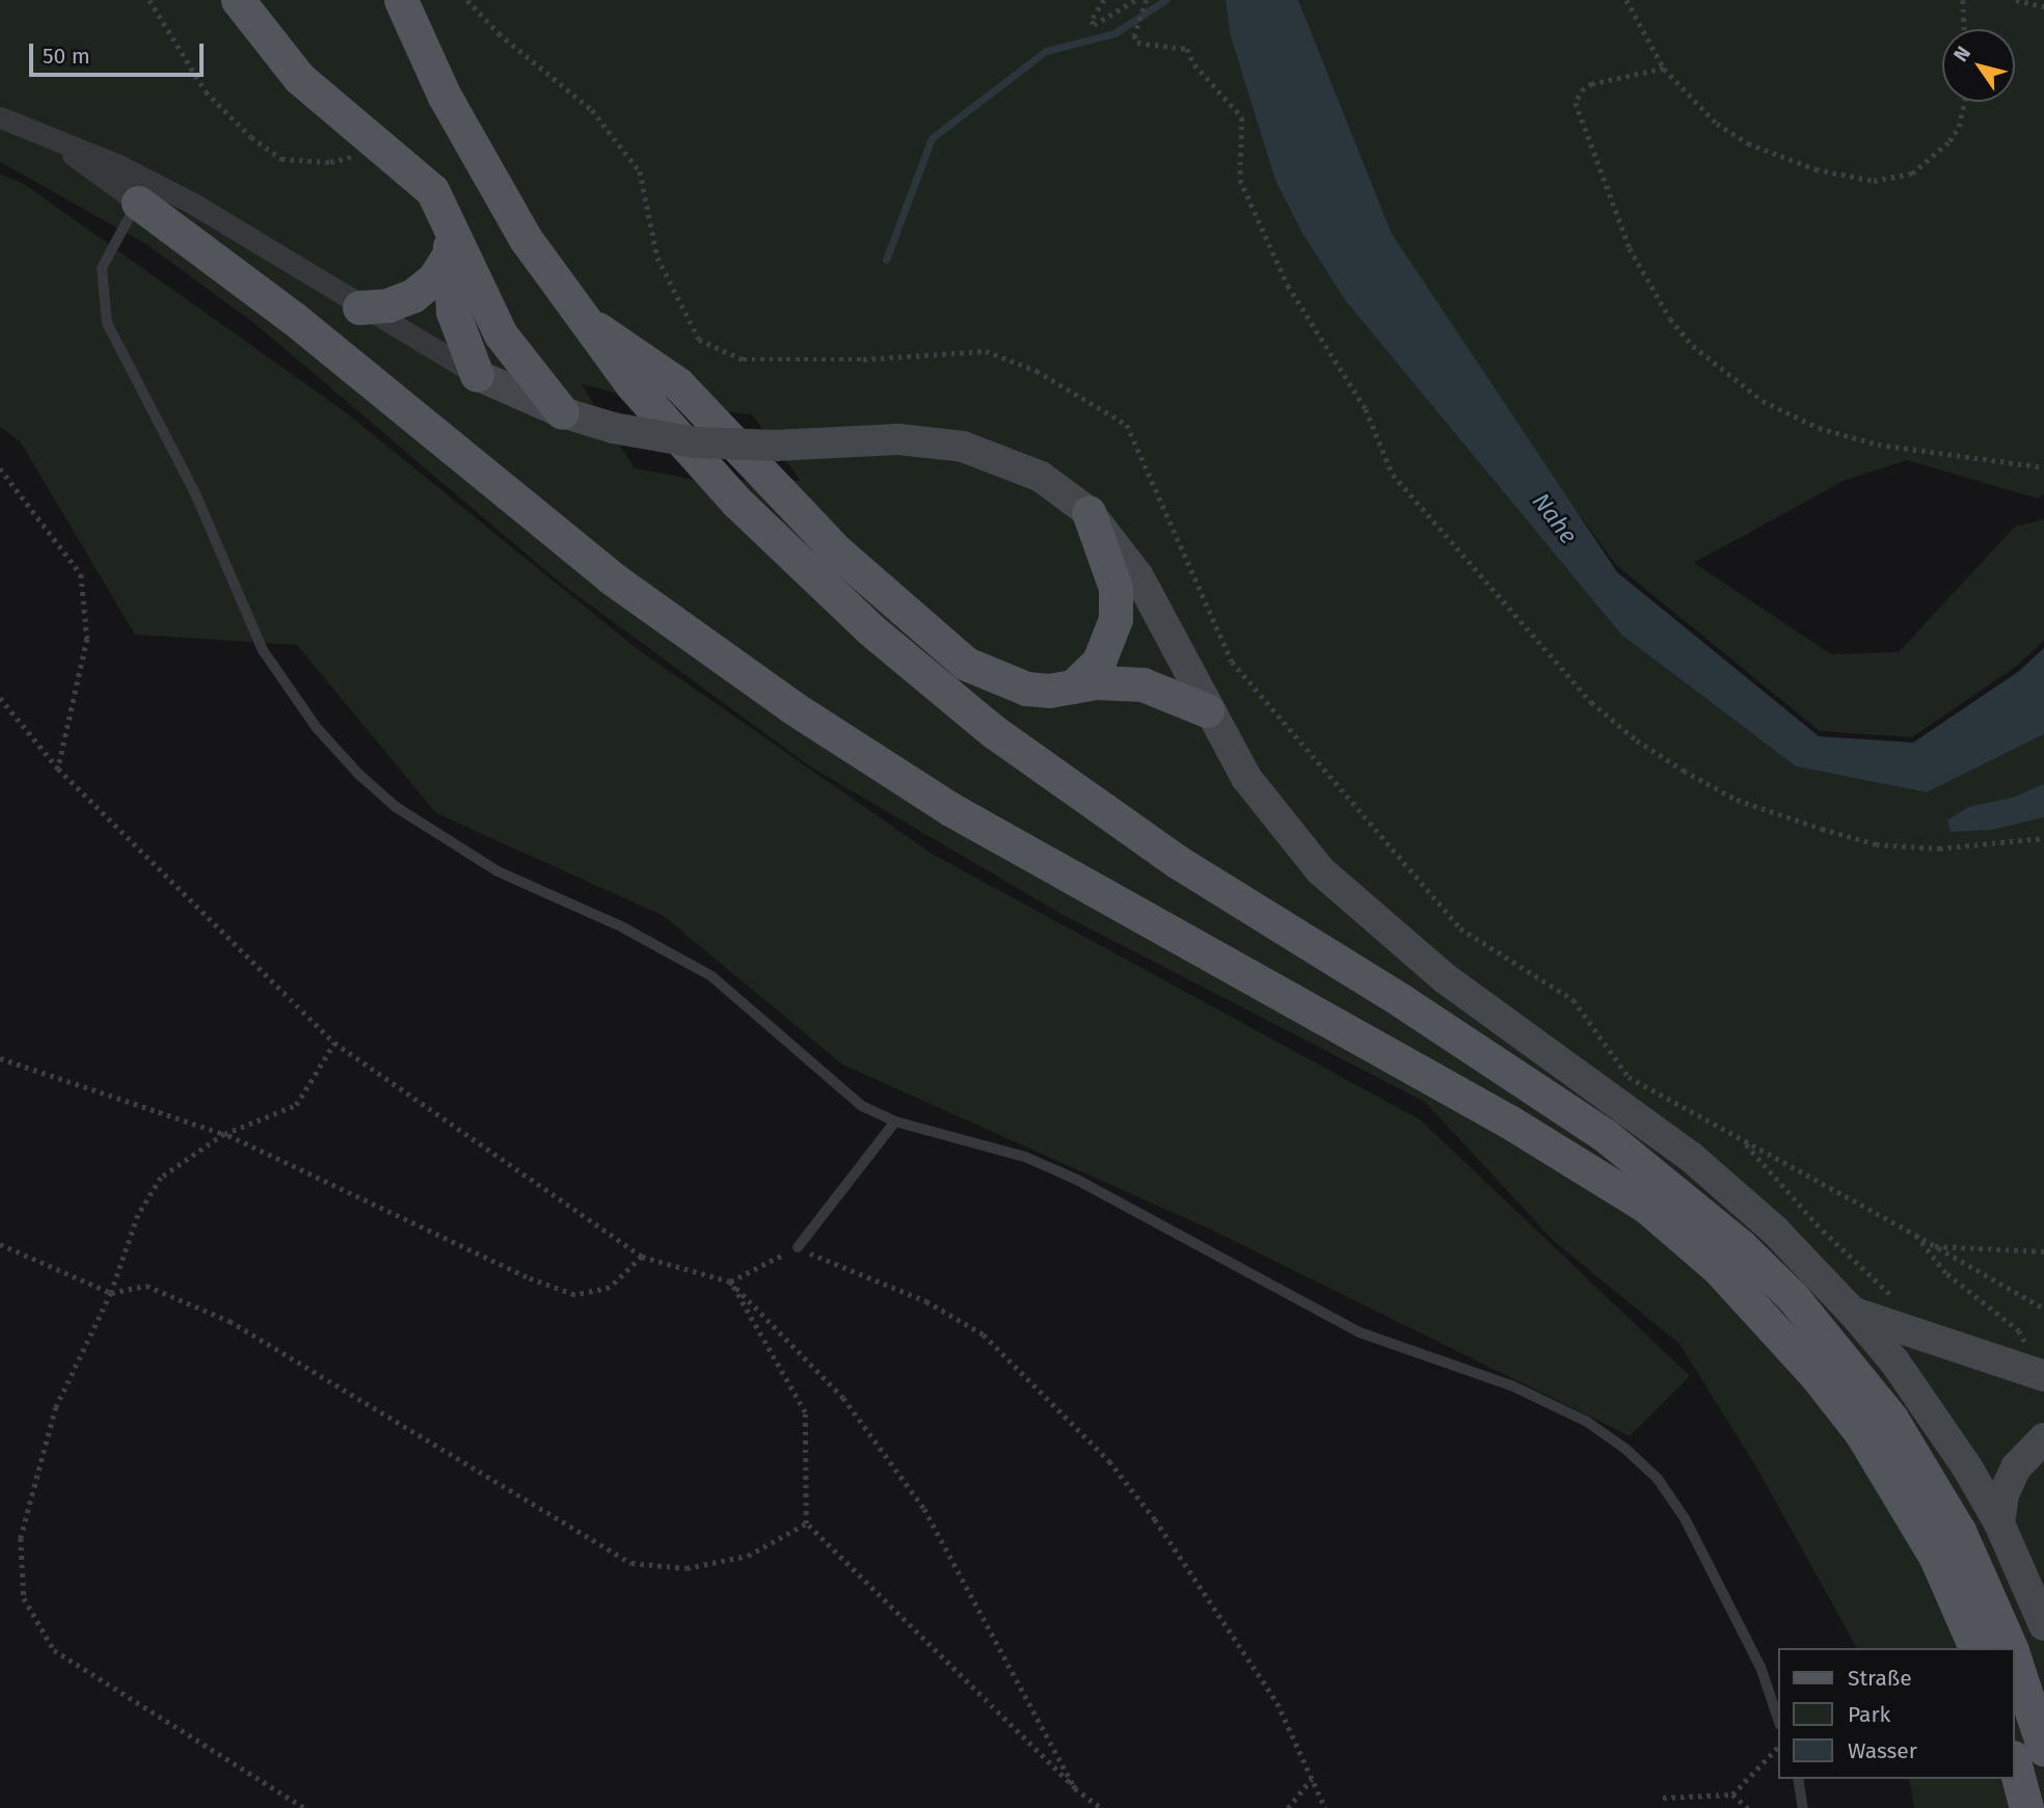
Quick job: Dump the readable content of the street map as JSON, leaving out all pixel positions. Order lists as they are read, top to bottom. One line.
{"water":["Nahe"],"legend":["Straße","Park","Wasser"],"scale_bar":"50 m","north":"top left"}
